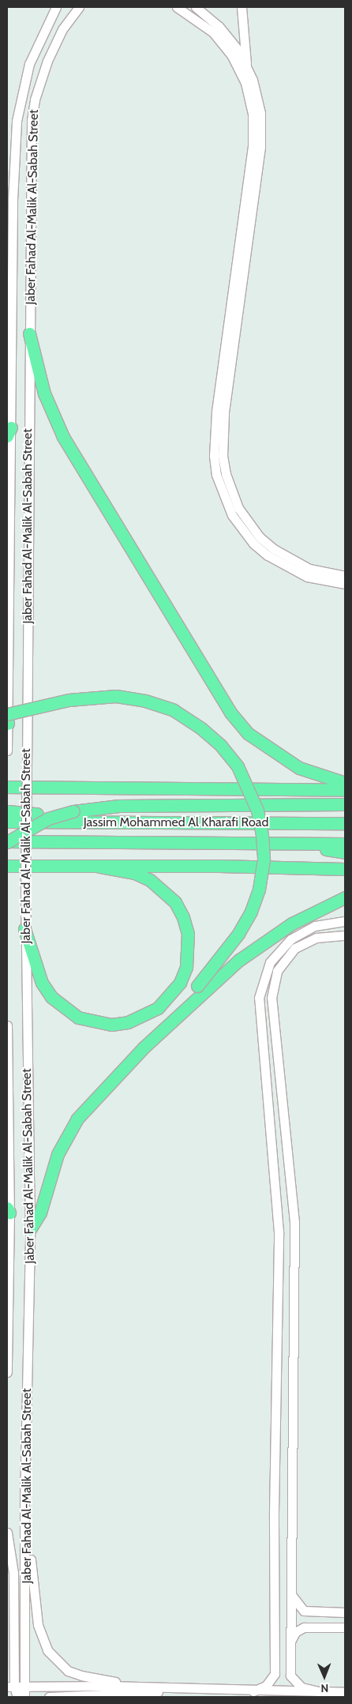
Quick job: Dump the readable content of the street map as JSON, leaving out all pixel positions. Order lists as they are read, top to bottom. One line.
{"streets":{"highway":["Jassim Mohammed Al Kharafi Road"],"street":["Jaber Fahad Al-Malik Al-Sabah Street"]},"north":"bottom"}
